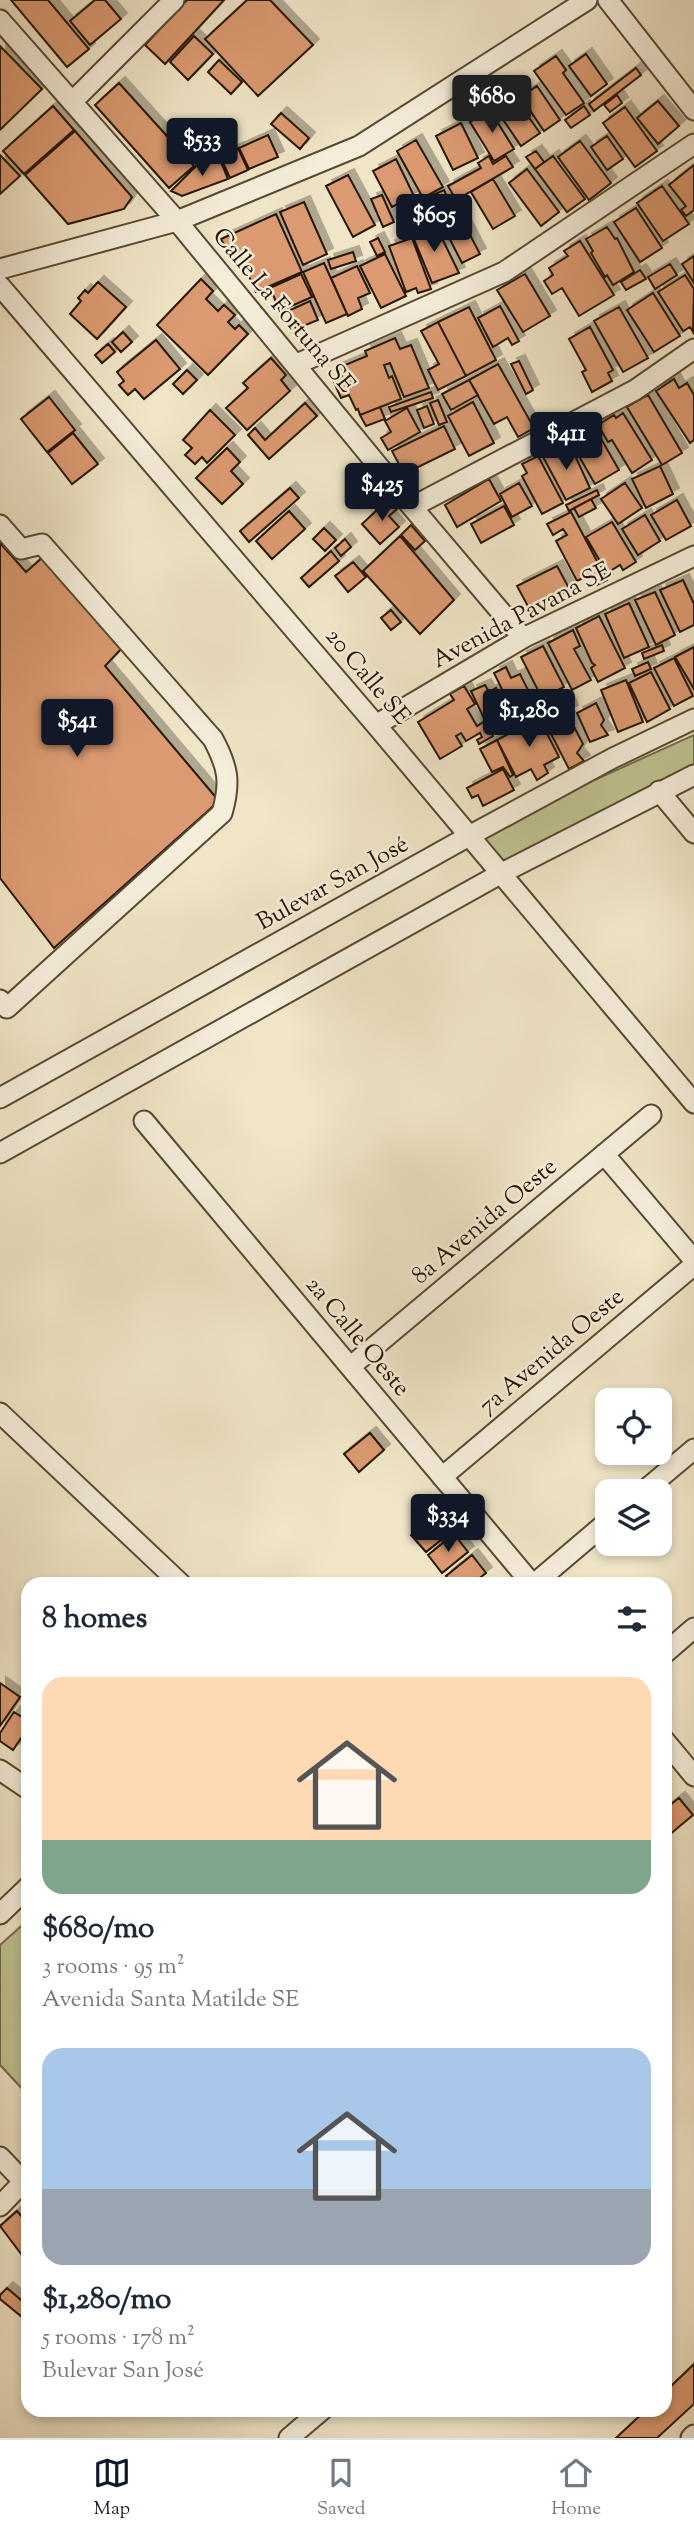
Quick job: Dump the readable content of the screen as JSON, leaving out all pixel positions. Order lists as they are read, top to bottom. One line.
{"streets":{"street":["Calle La Fortuna SE","Avenida Pavana SE","20 Calle SE","Bulevar San José","8a Avenida Oeste","2a Calle Oeste","7a Avenida Oeste"]},"crossings":[["Calle La Fortuna SE","Avenida Pavana SE"],["Avenida Pavana SE","20 Calle SE"],["20 Calle SE","Bulevar San José"],["8a Avenida Oeste","2a Calle Oeste"],["2a Calle Oeste","7a Avenida Oeste"]],"page":{"price":["$680","$533","$605","$411","$425","$1,280","$541","$334"],"heading":"8 homes","list":[{"name":"$680/mo","note":"3 rooms · 95 m² · Avenida Santa Matilde SE"},{"name":"$1,280/mo","note":"5 rooms · 178 m² · Bulevar San José"}],"tabs":["Map","Saved","Home"]}}
